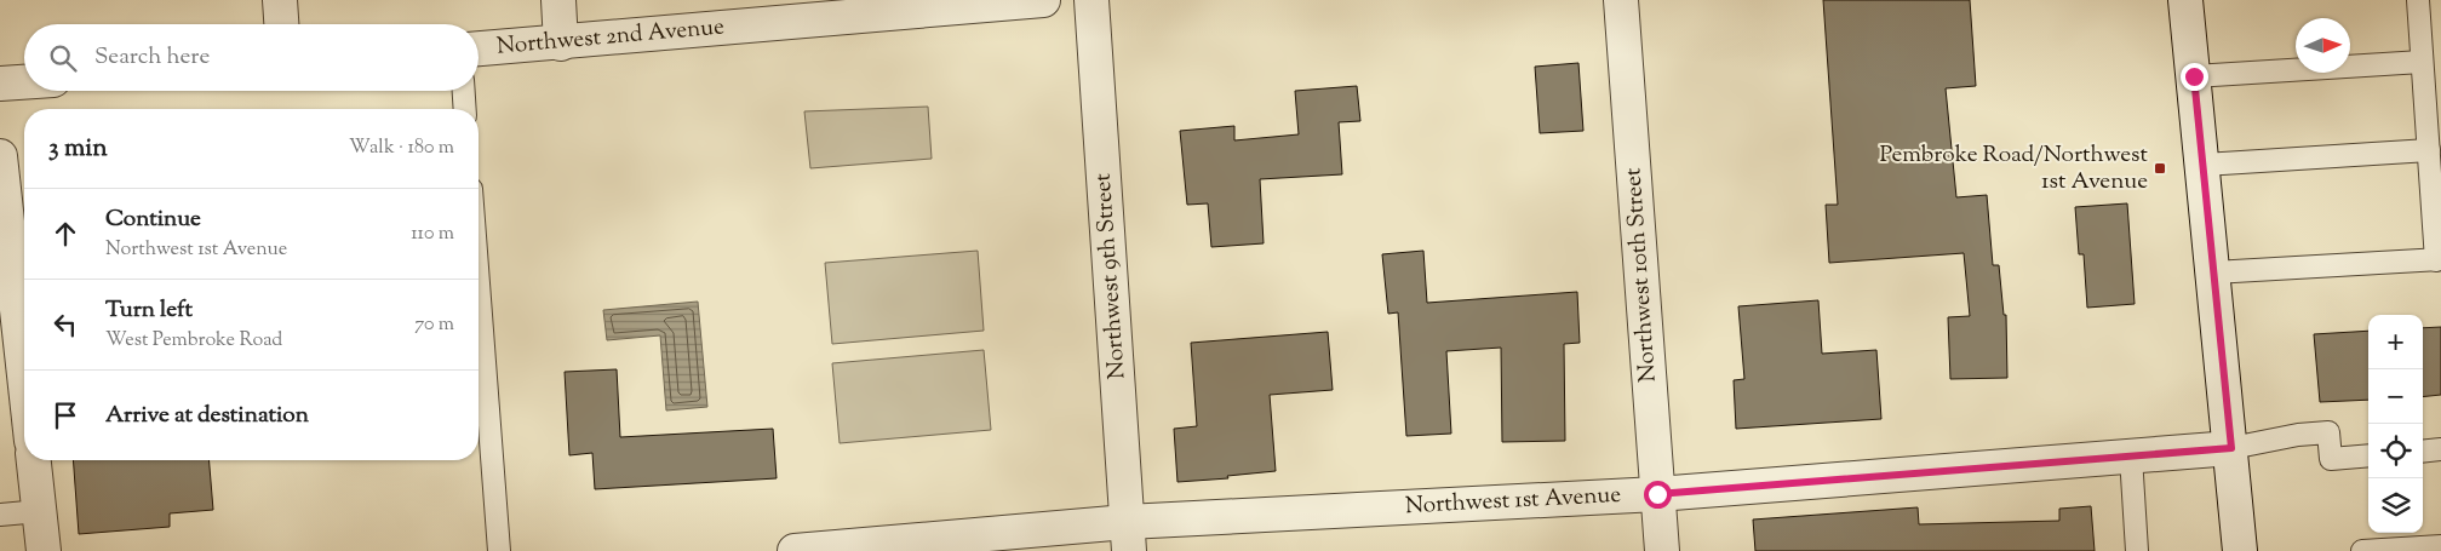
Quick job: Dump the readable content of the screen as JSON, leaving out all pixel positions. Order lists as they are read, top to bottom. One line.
{"streets":{"street":["Northwest 2nd Avenue","Northwest 10th Street","Northwest 9th Street","Northwest 1st Avenue"]},"crossings":[["Northwest 10th Street","Northwest 1st Avenue"],["Northwest 9th Street","Northwest 1st Avenue"]],"places":{"transit":["Pembroke Road/Northwest 1st Avenue"]},"north":"right","page":{"search":"Search here","heading":["3 min","Walk · 180 m"],"list":[["Continue","Northwest 1st Avenue","110 m"],["Turn left","West Pembroke Road","70 m"],"Arrive at destination"],"map_buttons":["+","−"]}}
